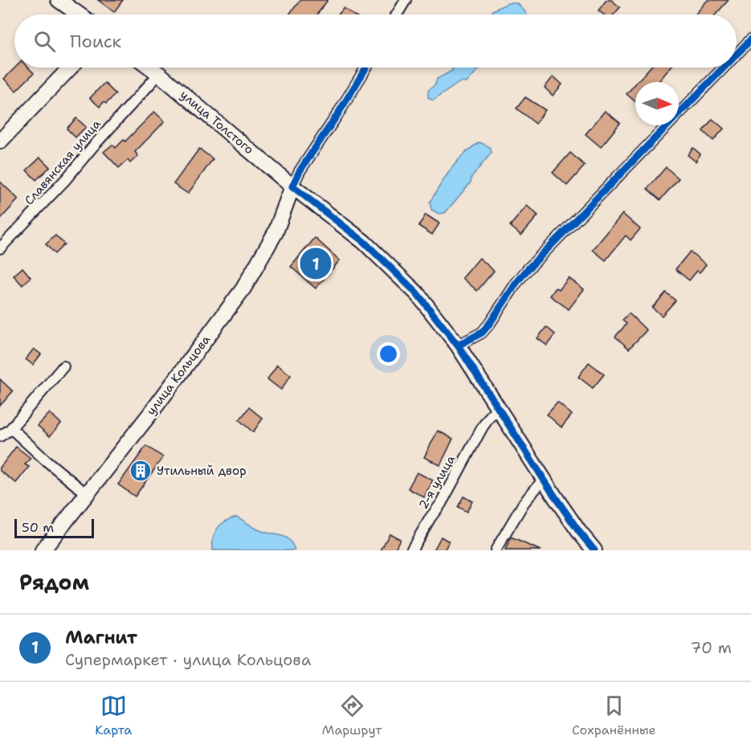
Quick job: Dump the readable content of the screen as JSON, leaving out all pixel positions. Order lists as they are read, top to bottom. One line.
{"streets":{"main road":["улица Толстого","улица Кольцова"],"street":["Славянская улица","2-я улица"]},"crossings":[["улица Толстого","Славянская улица"],["улица Толстого","улица Кольцова"],["улица Толстого","2-я улица"]],"places":{"building":["Утильный двор"]},"scale_bar":"50 m","north":"right","page":{"search":"Поиск","pins":"1","scale":"50 m","heading":"Рядом","list":[{"mark":"1","name":"Магнит","note":"Супермаркет · улица Кольцова","value":"70 m"}],"nav":["Карта","Маршрут","Сохранённые"]}}
